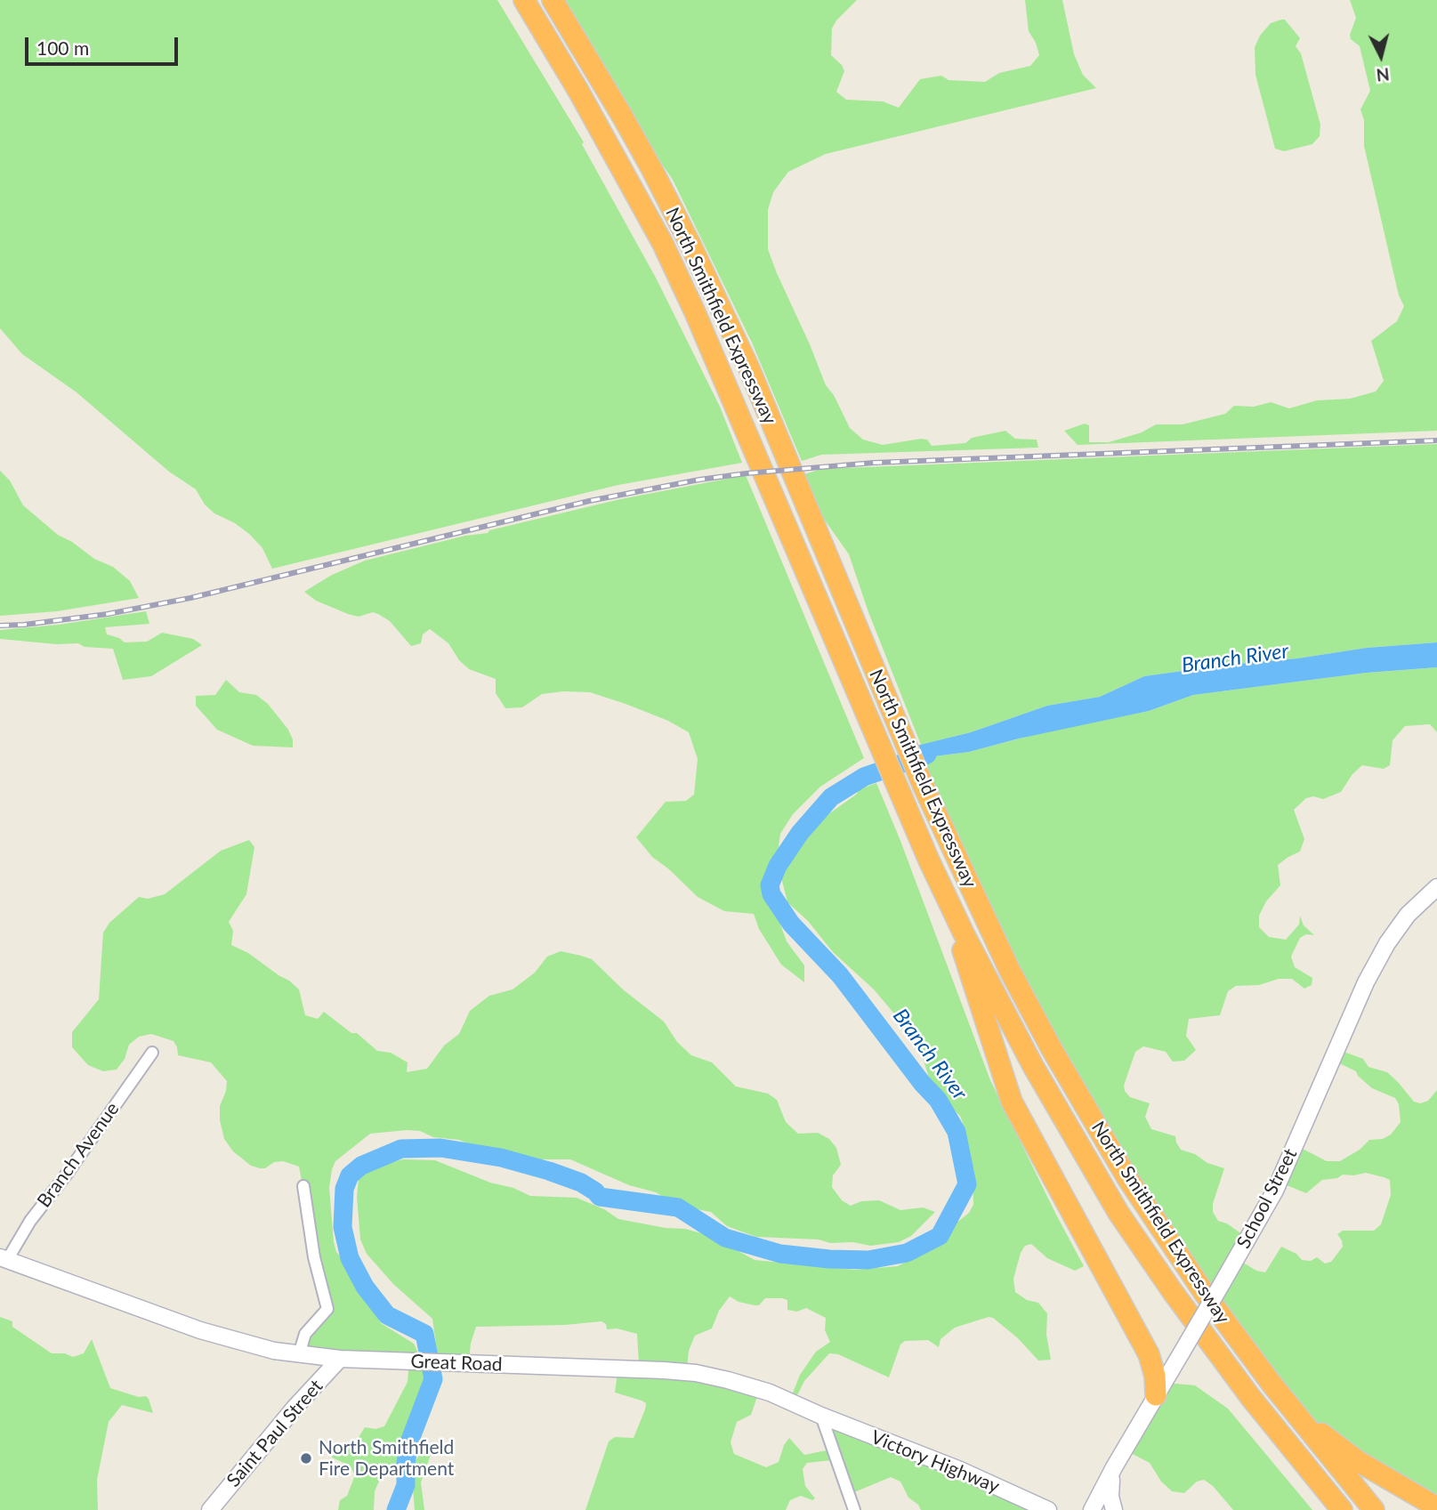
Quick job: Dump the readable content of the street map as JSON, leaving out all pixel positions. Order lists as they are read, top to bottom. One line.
{"streets":{"highway":["North Smithfield Expressway"],"main road":["School Street","Great Road","Saint Paul Street","Victory Highway"],"street":["Branch Avenue"]},"crossings":[["Branch Avenue","Great Road"],["Great Road","Saint Paul Street"],["Great Road","Victory Highway"]],"water":["Branch River"],"places":["North Smithfield Fire Department"],"scale_bar":"100 m","north":"bottom"}
